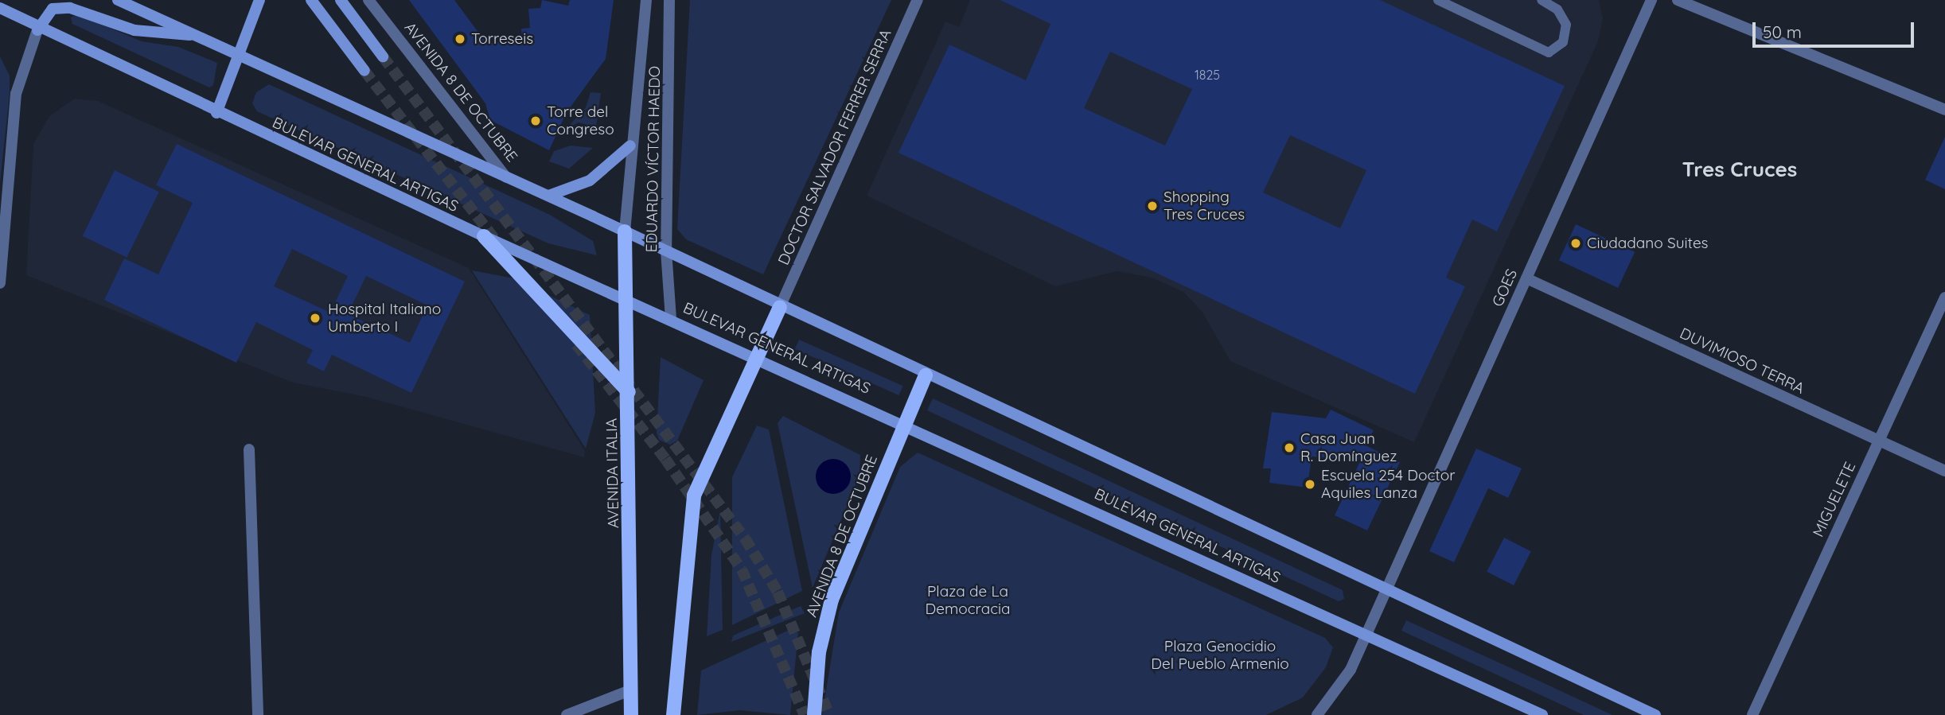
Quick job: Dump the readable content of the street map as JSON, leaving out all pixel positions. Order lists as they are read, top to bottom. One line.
{"streets":{"main road":["AVENIDA 8 DE OCTUBRE","BULEVAR GENERAL ARTIGAS","AVENIDA ITALIA"],"street":["DOCTOR SALVADOR FERRER SERRA","EDUARDO VÍCTOR HAEDO","GOES","DUVIMIOSO TERRA","MIGUELETE"]},"crossings":[["AVENIDA 8 DE OCTUBRE","BULEVAR GENERAL ARTIGAS"],["EDUARDO VÍCTOR HAEDO","BULEVAR GENERAL ARTIGAS"],["EDUARDO VÍCTOR HAEDO","AVENIDA ITALIA"],["BULEVAR GENERAL ARTIGAS","GOES"],["BULEVAR GENERAL ARTIGAS","AVENIDA ITALIA"],["GOES","DUVIMIOSO TERRA"],["DUVIMIOSO TERRA","MIGUELETE"]],"districts":["Tres Cruces"],"parks":["Plaza de La Democracia","Plaza Genocidio Del Pueblo Armenio"],"places":["Torreseis","Torre del Congreso","Shopping Tres Cruces","Ciudadano Suites","Hospital Italiano Umberto I","Casa Juan R. Domínguez","Escuela 254 Doctor Aquiles Lanza"],"house_numbers":["1825"],"scale_bar":"50 m"}
